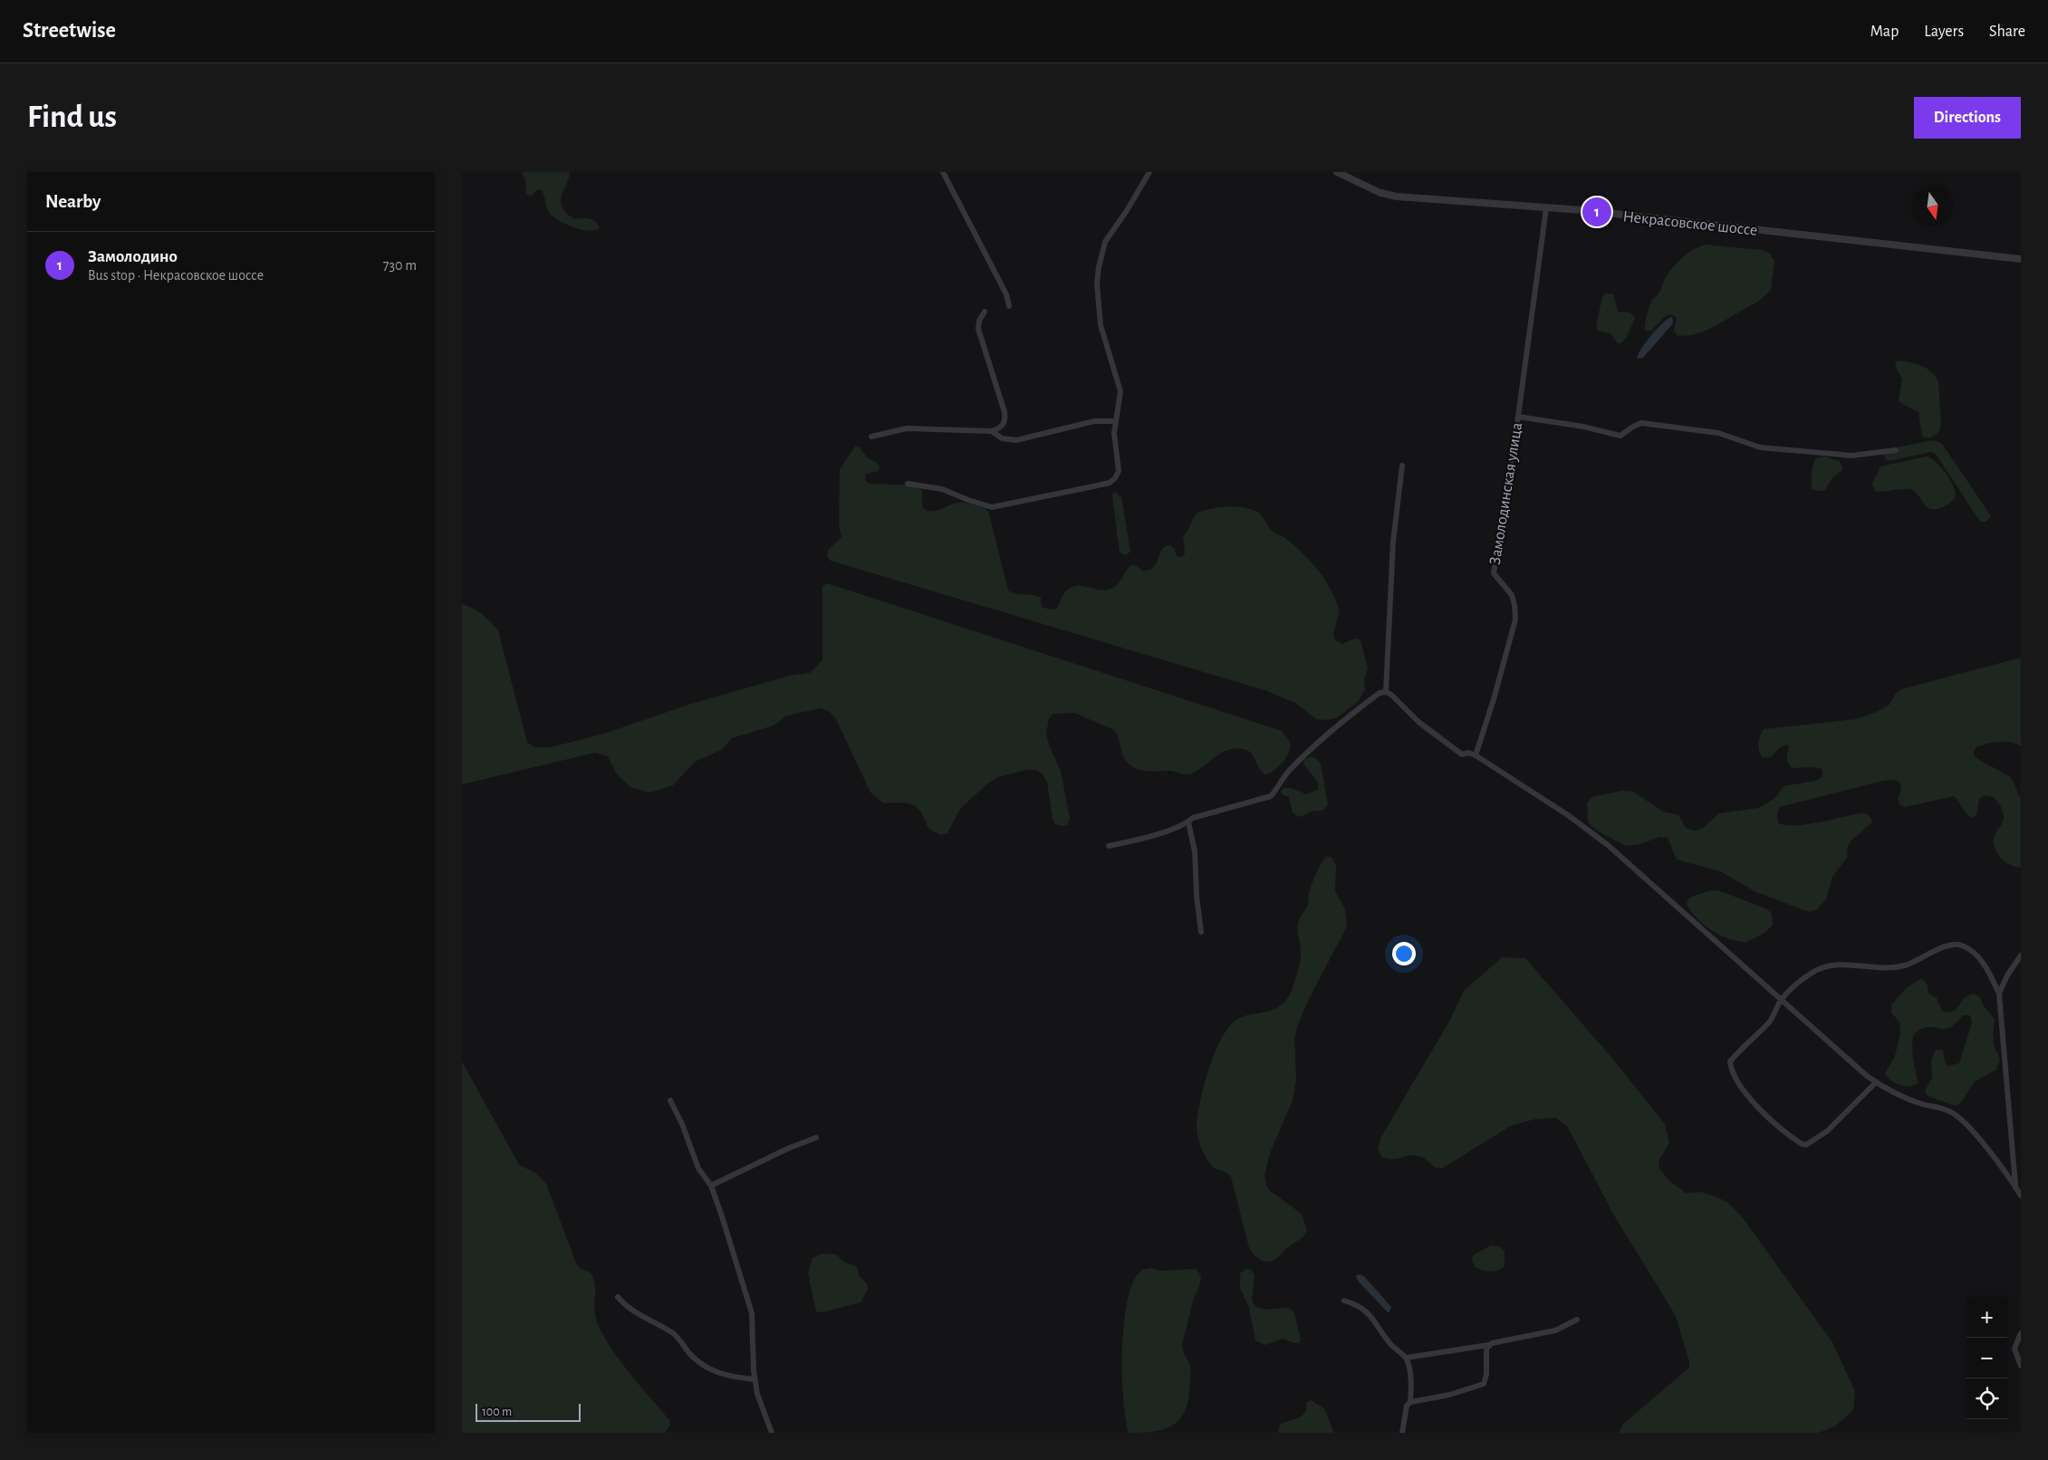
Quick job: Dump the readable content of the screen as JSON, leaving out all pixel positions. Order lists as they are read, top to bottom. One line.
{"streets":{"street":["Некрасовское шоссе","Замолодинская улица"]},"crossings":[["Некрасовское шоссе","Замолодинская улица"]],"scale_bar":"100 m","north":"bottom","page":{"header":"Streetwise","nav":["Map","Layers","Share"],"buttons":"Directions","title":"Find us","heading":"Nearby","pins":"1","list":[{"mark":"1","name":"Замолодино","note":"Bus stop · Некрасовское шоссе","value":"730 m"}],"map_buttons":["+","−"],"scale":"100 m"}}
